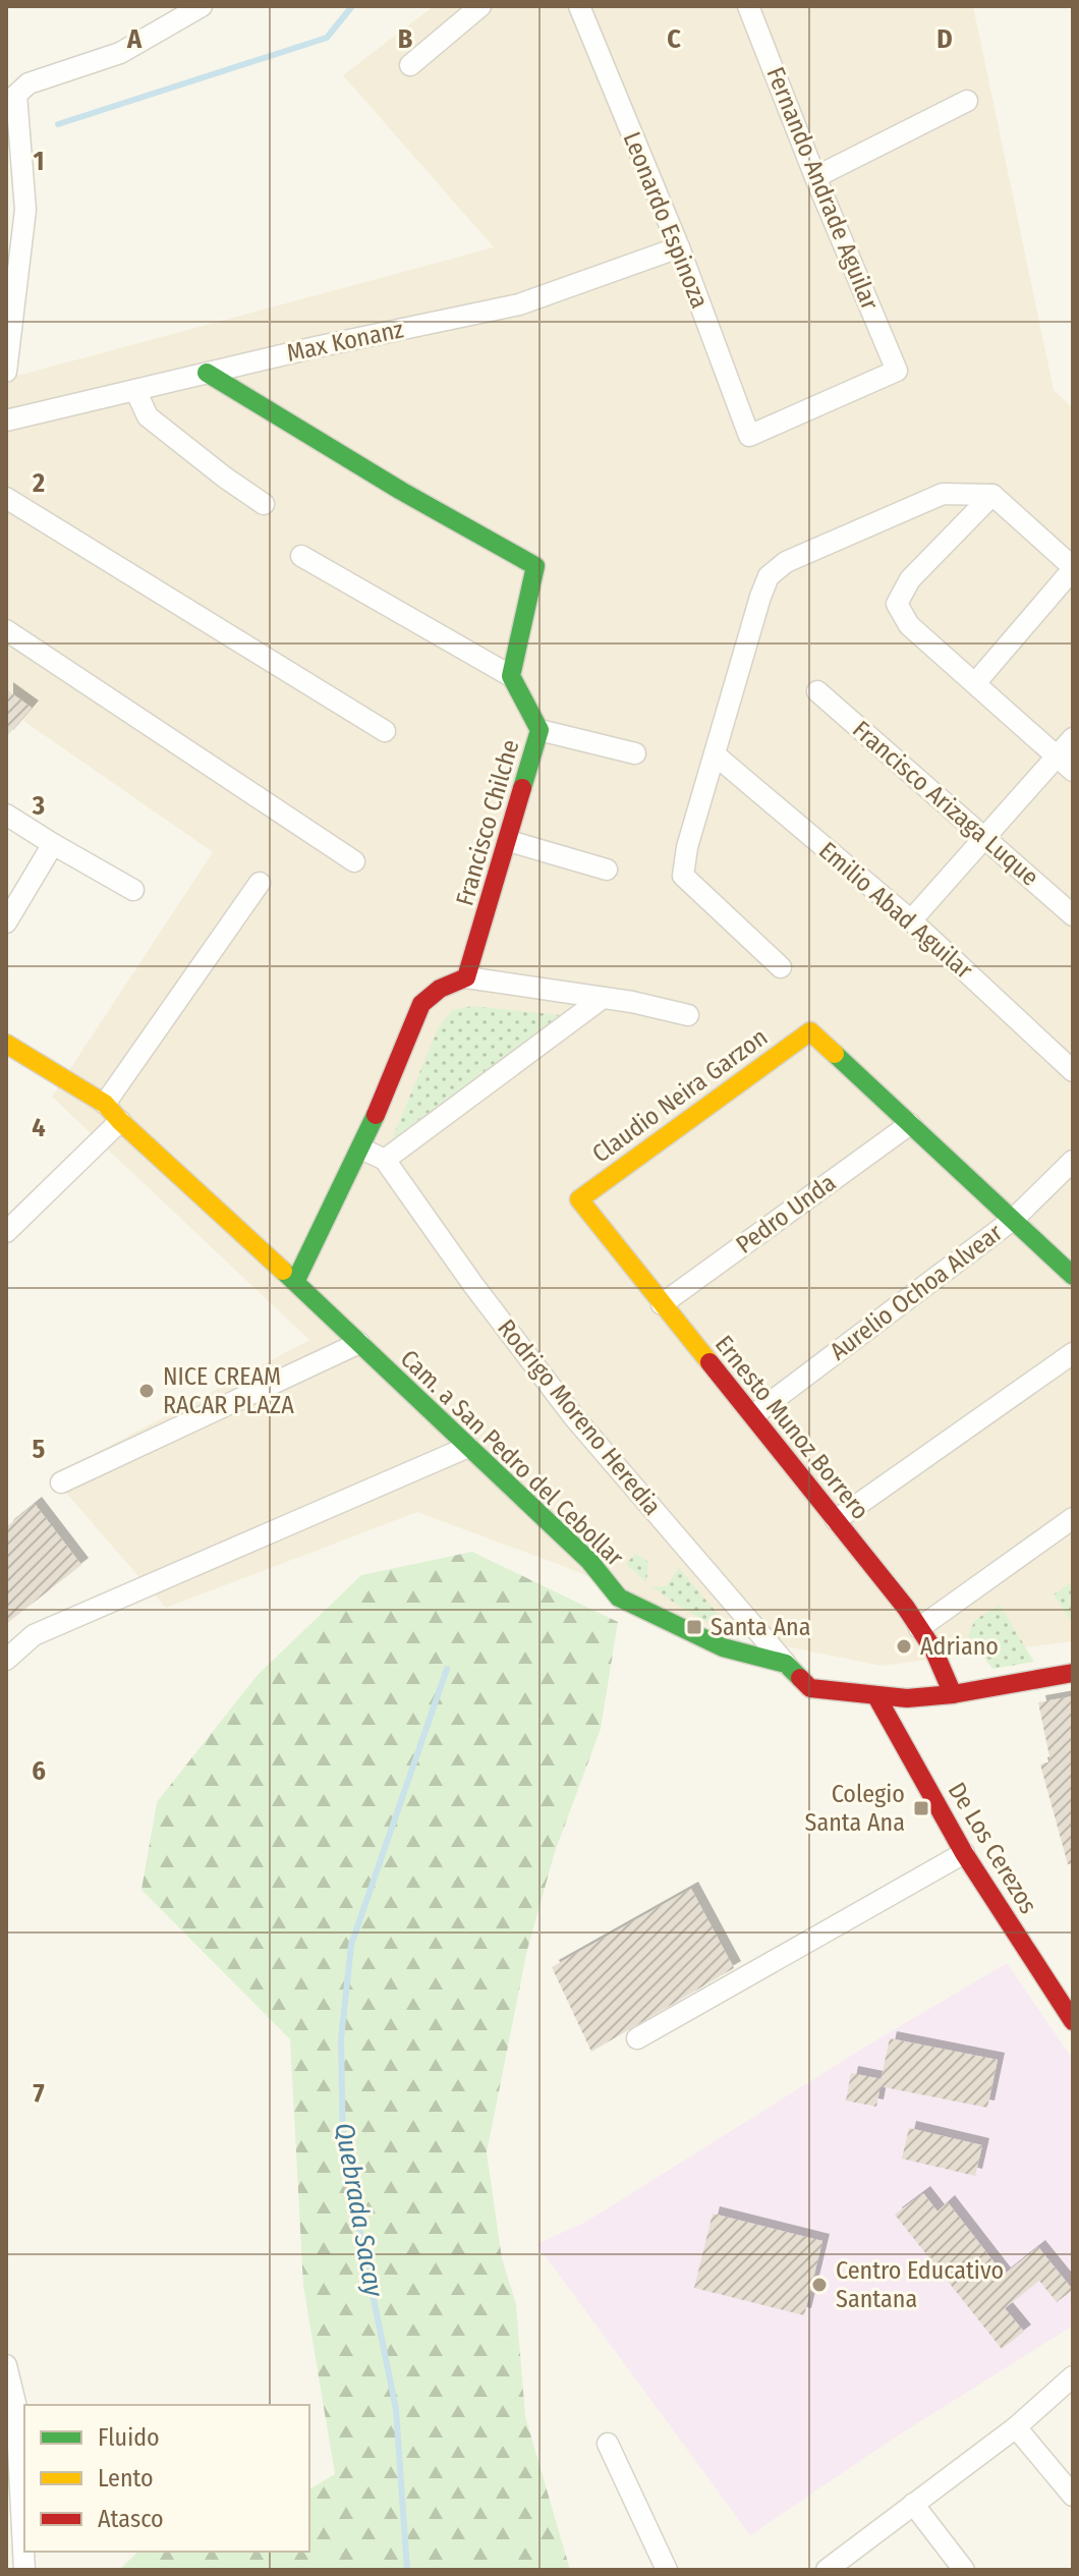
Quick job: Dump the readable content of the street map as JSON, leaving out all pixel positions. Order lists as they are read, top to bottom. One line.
{"streets":{"street":["Fernando Andrade Aguilar","Leonardo Espinoza","Max Konanz","Francisco Arizaga Luque","Francisco Chilche","Emilio Abad Aguilar","Claudio Neira Garzon","Pedro Unda","Aurelio Ochoa Alvear","Rodrigo Moreno Heredia","Ernesto Munoz Borrero","Cam. a San Pedro del Cebollar","De Los Cerezos"]},"crossings":[["Fernando Andrade Aguilar","Leonardo Espinoza"],["Leonardo Espinoza","Max Konanz"],["Claudio Neira Garzon","Pedro Unda"],["Claudio Neira Garzon","Ernesto Munoz Borrero"],["Pedro Unda","Ernesto Munoz Borrero"],["Aurelio Ochoa Alvear","Ernesto Munoz Borrero"],["Rodrigo Moreno Heredia","Cam. a San Pedro del Cebollar"],["Ernesto Munoz Borrero","Cam. a San Pedro del Cebollar"],["Cam. a San Pedro del Cebollar","De Los Cerezos"]],"water":["Quebrada Sacay"],"places":{"other":["NICE CREAM RACAR PLAZA","Adriano","Centro Educativo Santana"],"transit":["Santa Ana","Colegio Santa Ana"]},"legend":["Fluido","Lento","Atasco"],"grid":{"columns":["A","B","C","D"],"rows":["1","2","3","4","5","6","7"]}}
